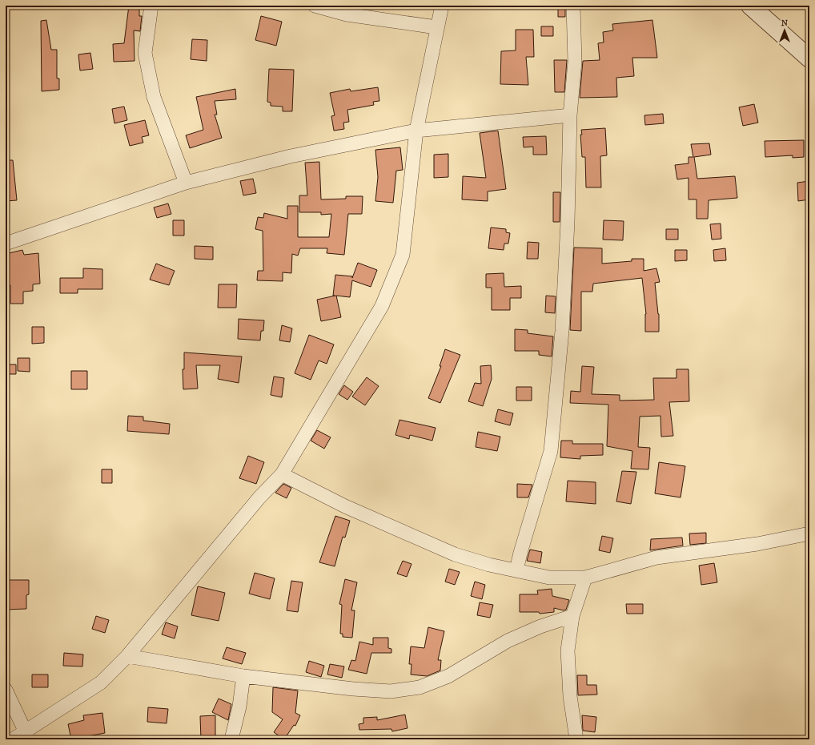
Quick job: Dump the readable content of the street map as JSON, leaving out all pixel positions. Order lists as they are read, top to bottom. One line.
{"north":"top"}
